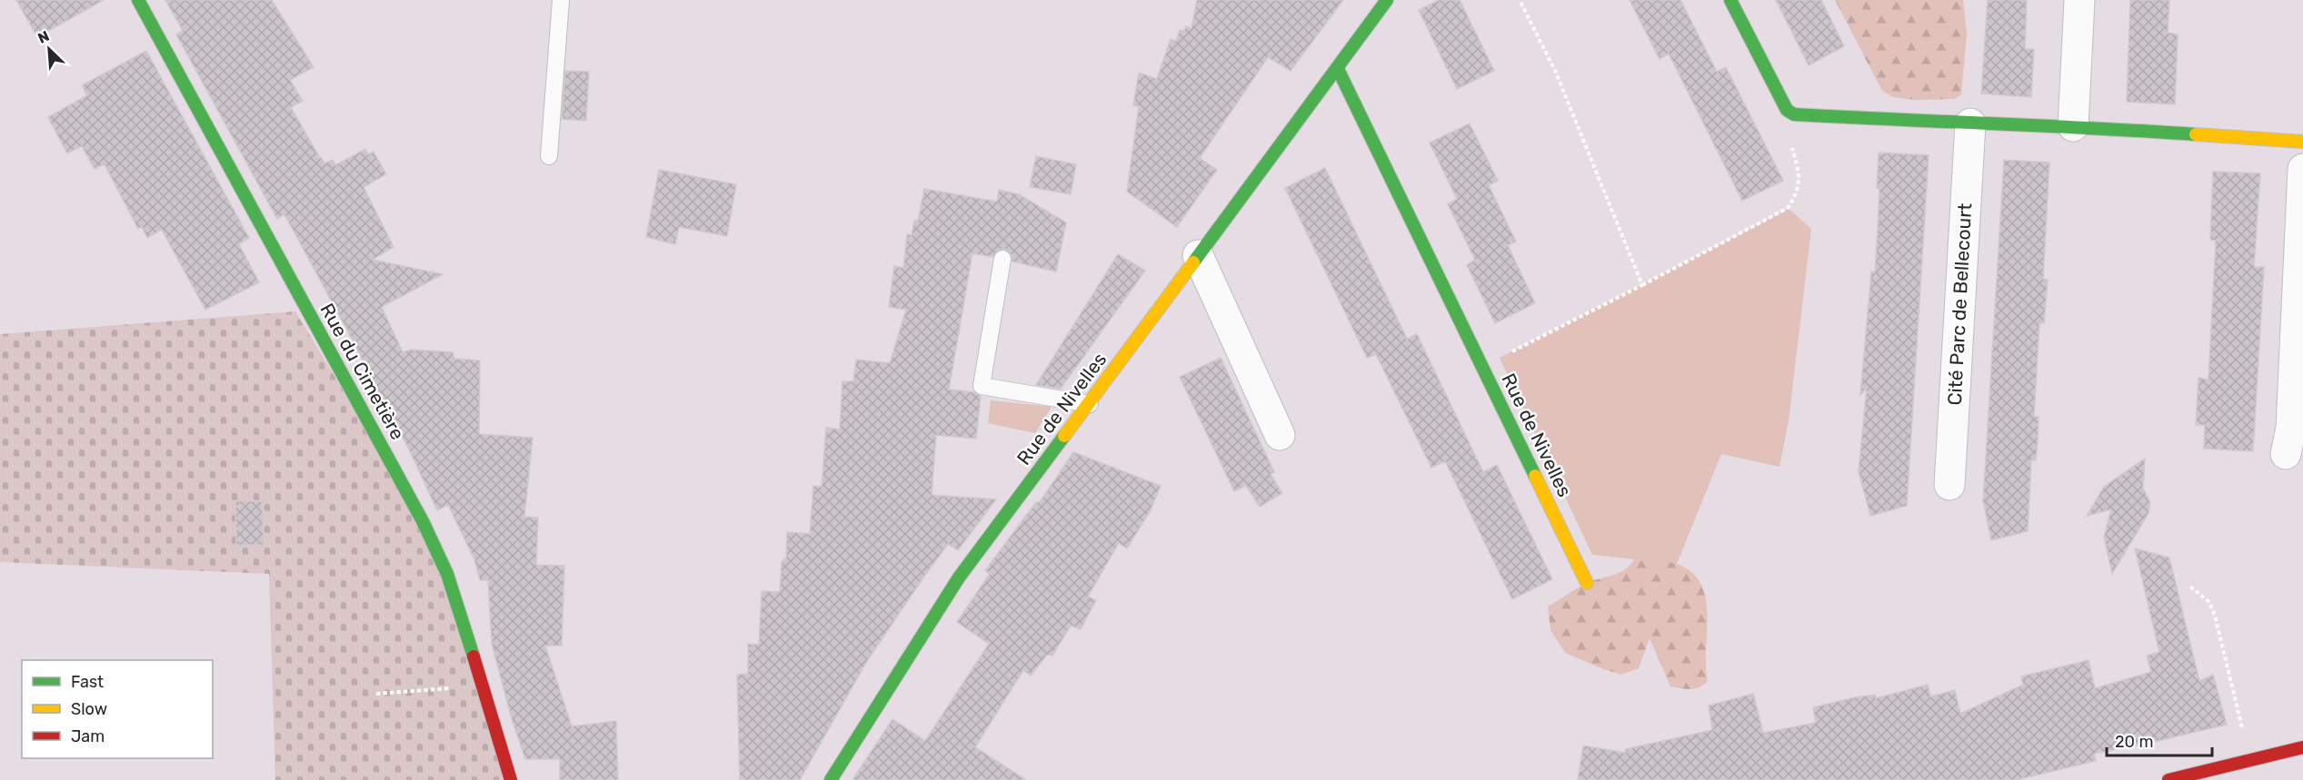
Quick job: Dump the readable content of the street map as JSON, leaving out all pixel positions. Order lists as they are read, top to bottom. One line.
{"streets":{"street":["Cité Parc de Bellecourt","Rue du Cimetière","Rue de Nivelles"]},"legend":["Fast","Slow","Jam"],"scale_bar":"20 m","north":"top left"}
